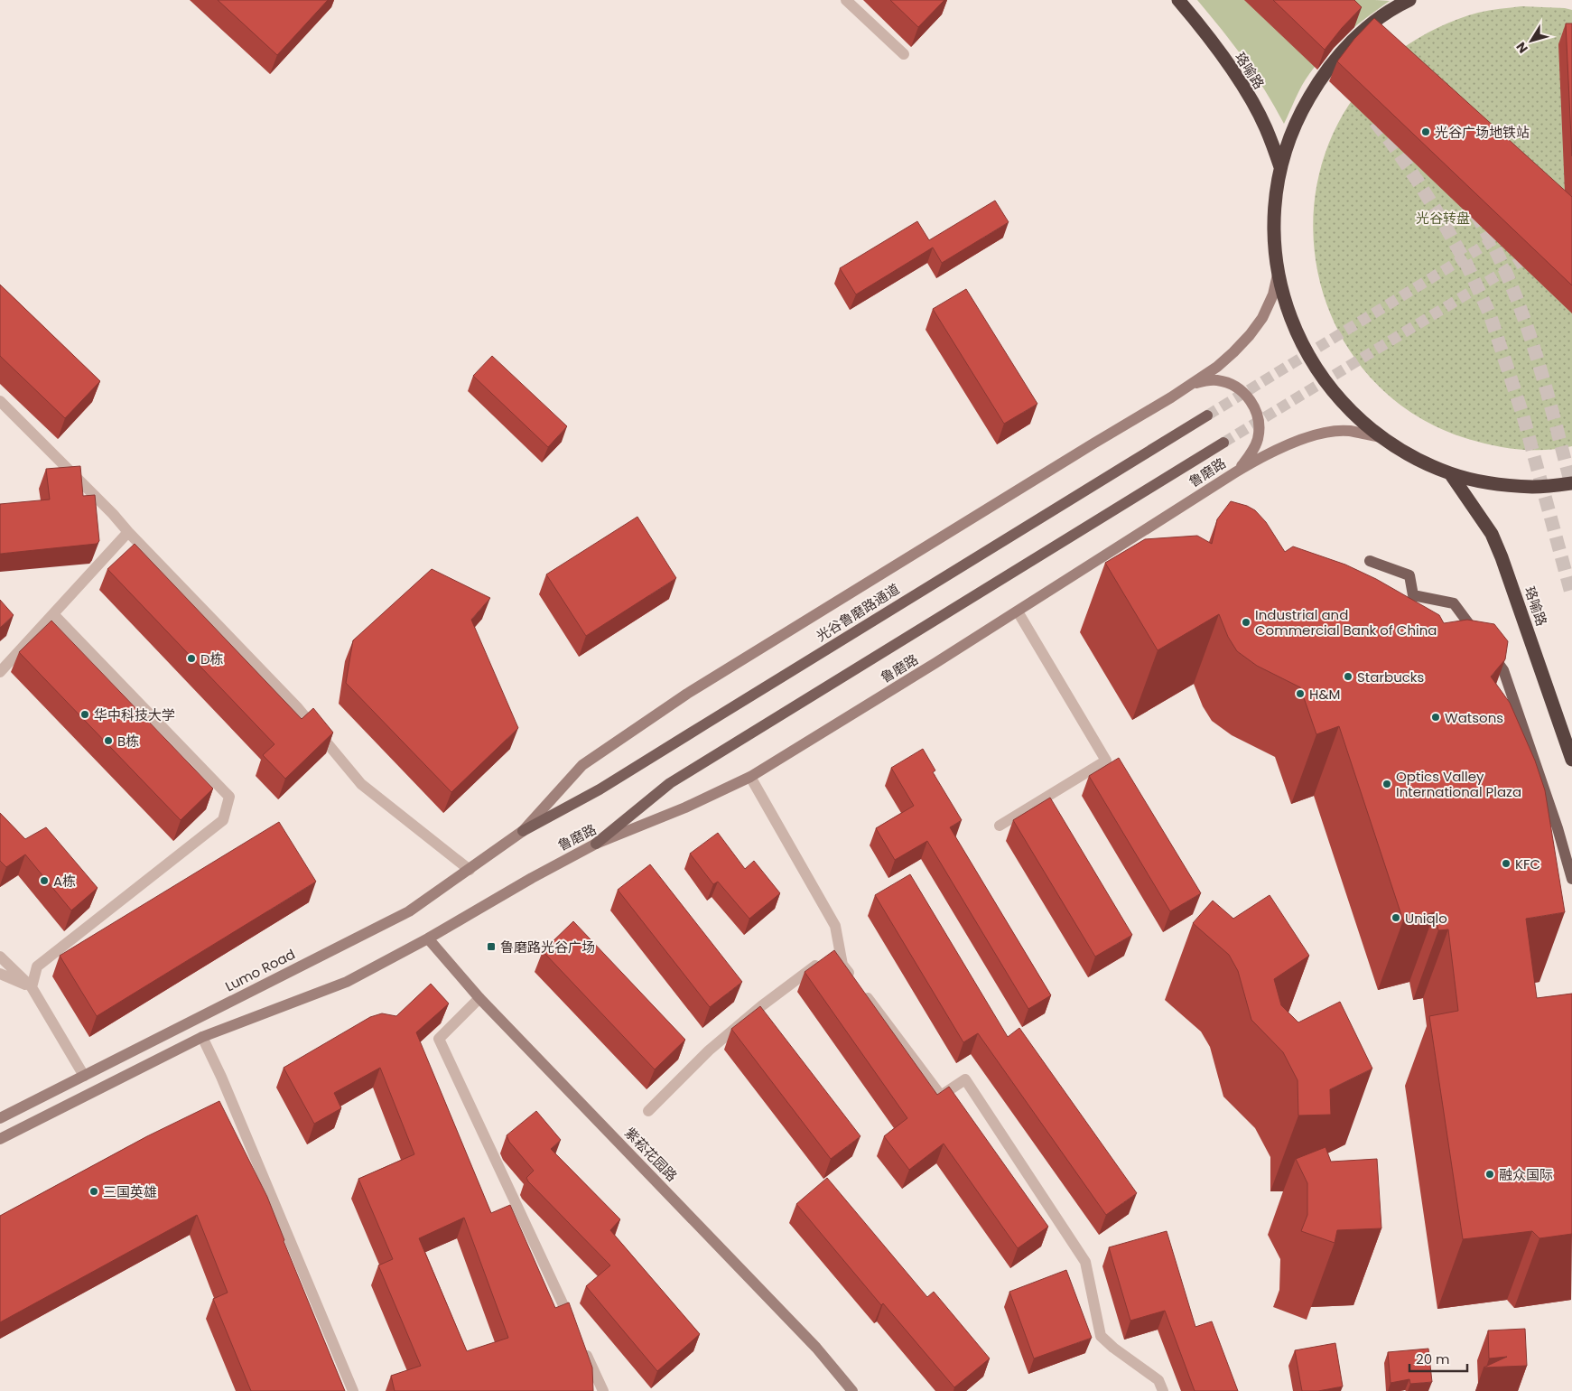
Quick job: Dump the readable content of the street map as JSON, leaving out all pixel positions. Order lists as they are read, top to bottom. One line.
{"streets":{"highway":["珞喻路"],"main road":["鲁磨路","光谷鲁磨路通道","Lumo Road","紫菘花园路"]},"crossings":[["鲁磨路","紫菘花园路"],["光谷鲁磨路通道","Lumo Road"]],"parks":["光谷转盘"],"places":{"other":["光谷广场地铁站","Industrial and Commercial Bank of China","D栋","Starbucks","H&M","华中科技大学","Watsons","B栋","Optics Valley International Plaza","KFC","A栋","Uniqlo","融众国际","三国英雄"],"transit":["鲁磨路光谷广场"]},"scale_bar":"20 m","north":"bottom left"}
